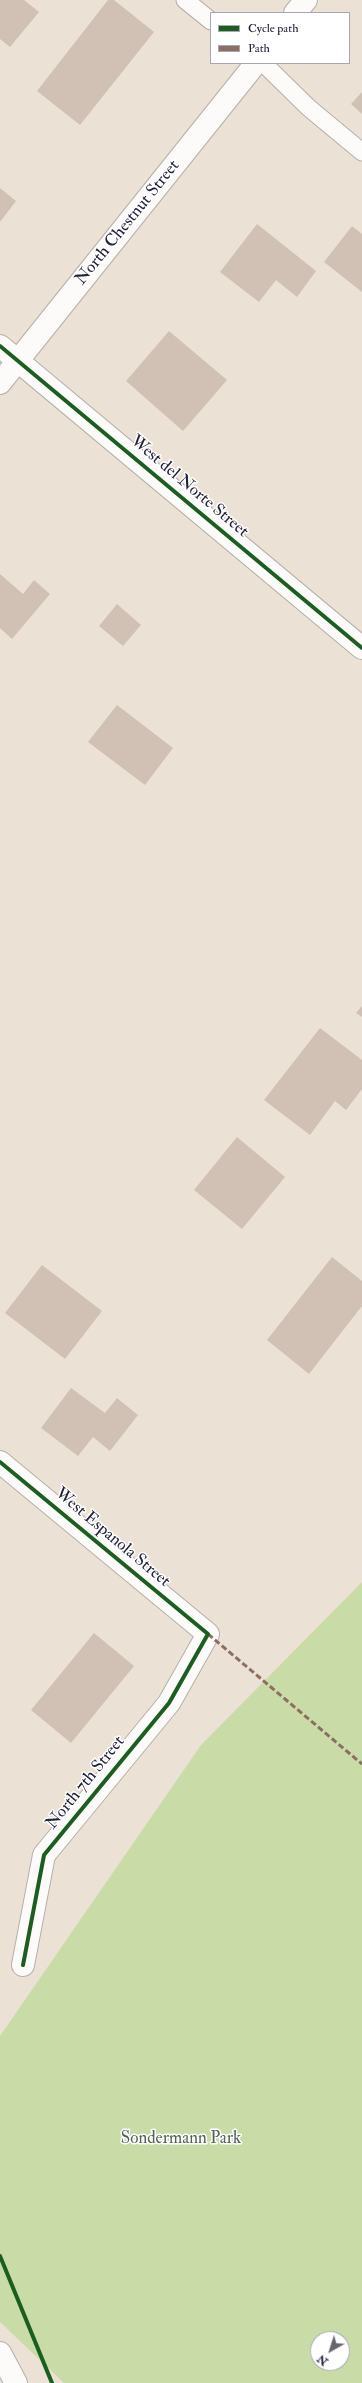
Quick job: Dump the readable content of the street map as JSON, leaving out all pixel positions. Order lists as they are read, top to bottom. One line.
{"streets":{"street":["North Chestnut Street","West del Norte Street","West Espanola Street","North 7th Street"]},"crossings":[["North Chestnut Street","West del Norte Street"],["West Espanola Street","North 7th Street"]],"parks":["Sondermann Park"],"legend":["Cycle path","Path"],"north":"bottom left"}
